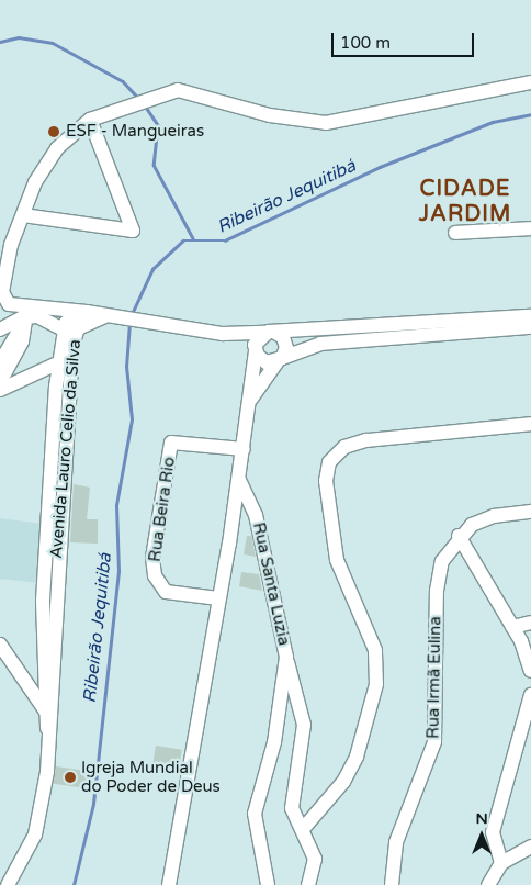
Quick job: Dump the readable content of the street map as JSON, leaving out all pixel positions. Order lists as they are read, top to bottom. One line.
{"streets":{"street":["Avenida Lauro Celio da Silva","Rua Beira Rio","Rua Santa Luzia","Rua Irmã Eulina"]},"districts":["CIDADE JARDIM"],"water":["Ribeirão Jequitibá"],"places":["ESF - Mangueiras","Igreja Mundial do Poder de Deus"],"scale_bar":"100 m","north":"top"}
